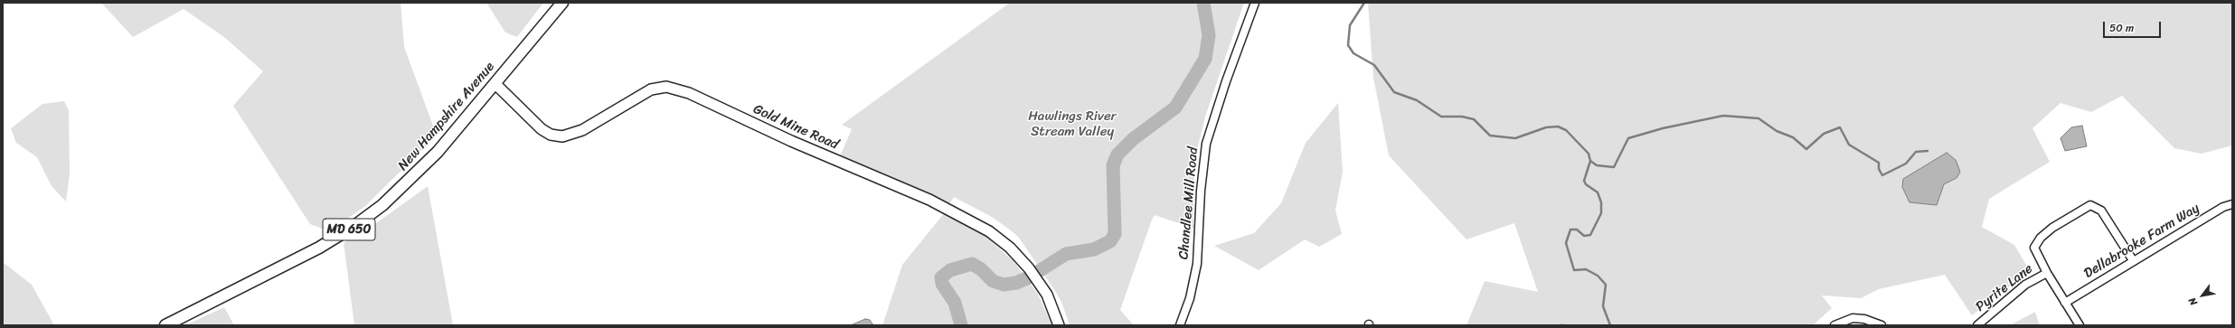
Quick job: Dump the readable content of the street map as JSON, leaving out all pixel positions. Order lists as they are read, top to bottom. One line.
{"streets":{"main road":["New Hampshire Avenue","MD 650"],"street":["Gold Mine Road","Chandlee Mill Road","Dellabrooke Farm Way","Pyrite Lane"]},"crossings":[["New Hampshire Avenue","Gold Mine Road"]],"parks":["Hawlings River Stream Valley"],"scale_bar":"50 m","north":"bottom left"}
